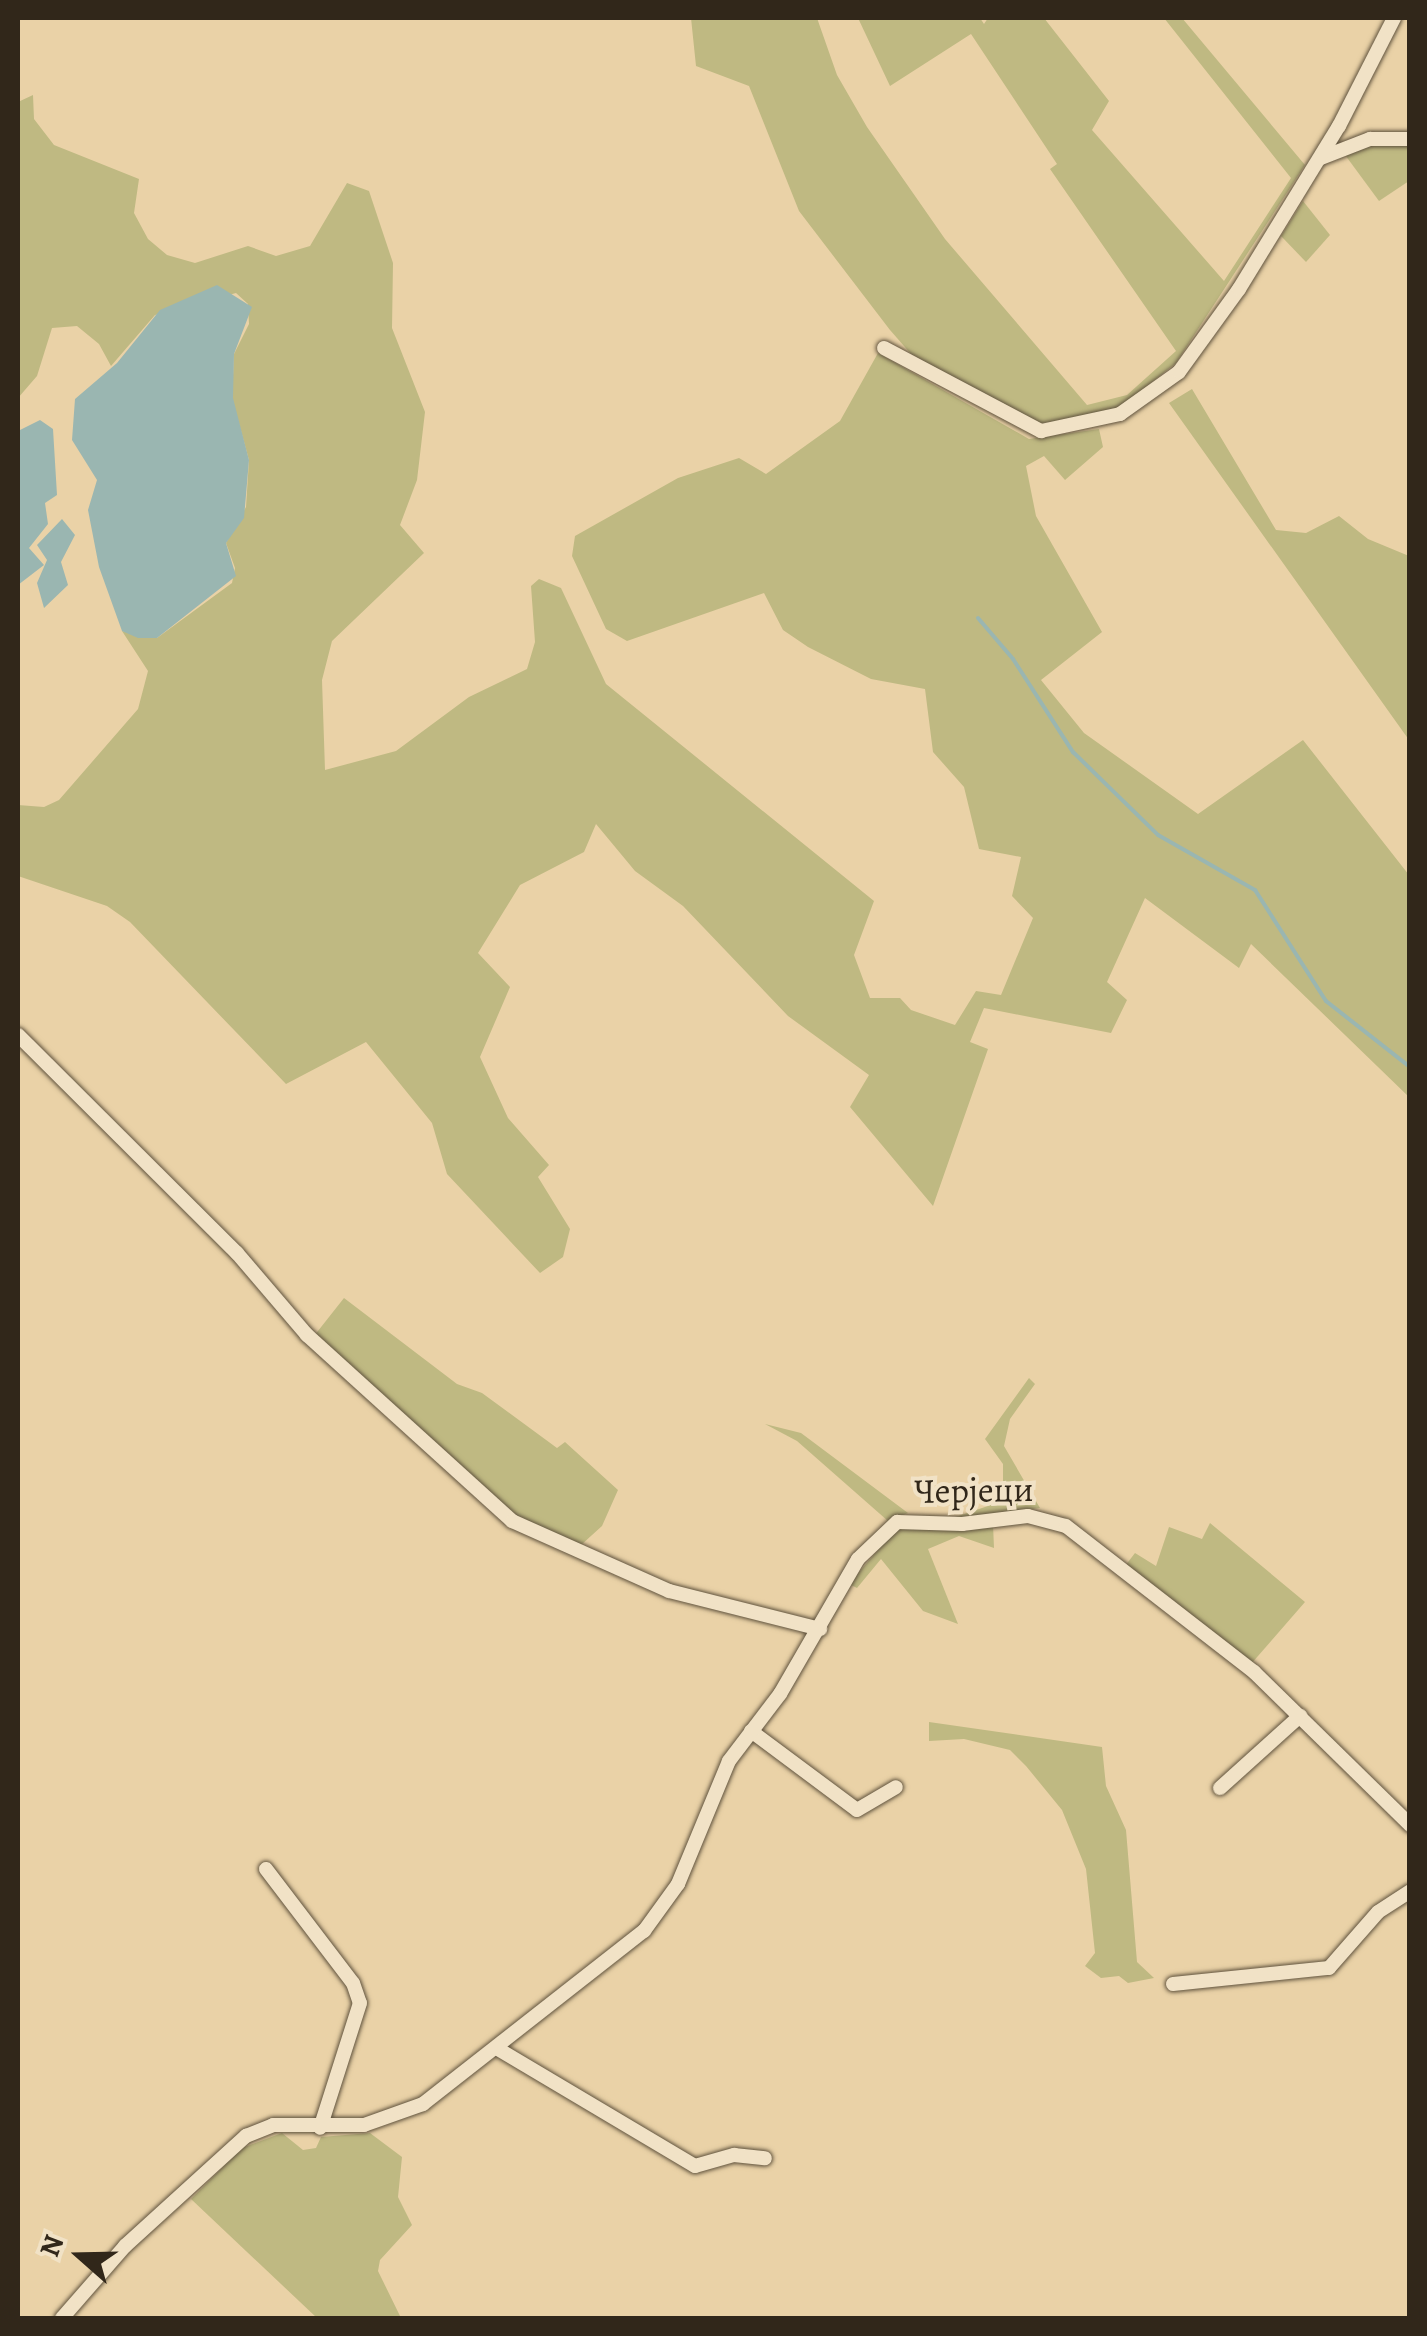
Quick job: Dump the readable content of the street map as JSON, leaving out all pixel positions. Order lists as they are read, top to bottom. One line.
{"streets":{"street":["Черјеци"]},"north":"left"}
